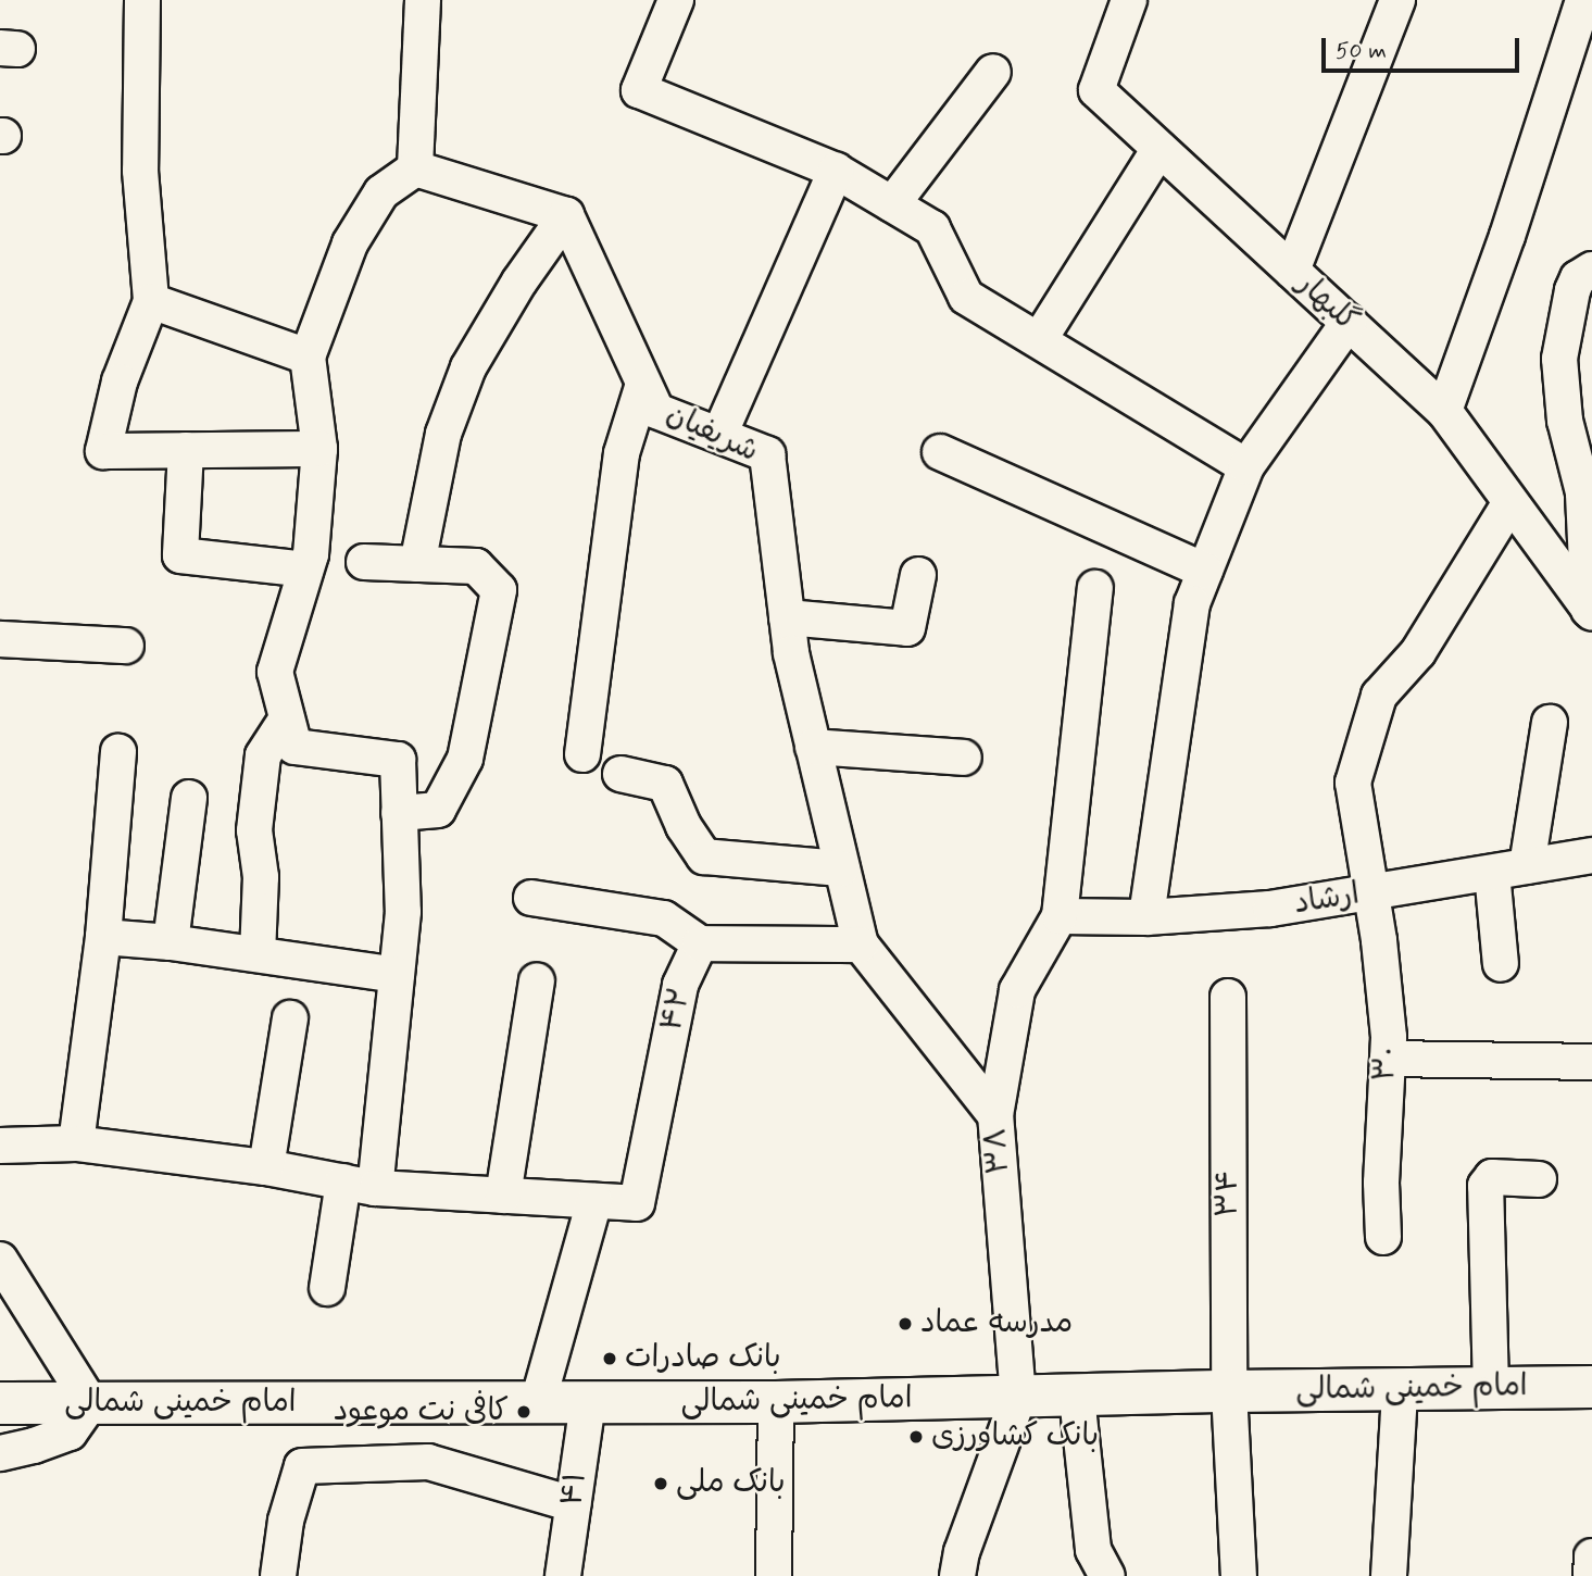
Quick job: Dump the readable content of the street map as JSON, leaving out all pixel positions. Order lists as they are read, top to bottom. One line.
{"streets":{"main road":["امام خمینی شمالی"],"street":["گلبهار","شریفیان","ارشاد","۴۲","۳۰","۳۸","۳۴","۴۱"]},"crossings":[["گلبهار","۳۰"],["ارشاد","۳۰"],["ارشاد","۳۸"],["۳۸","امام خمینی شمالی"],["۳۴","امام خمینی شمالی"],["امام خمینی شمالی","۴۱"]],"places":["مدرسه عماد","بانک صادرات","کافی نت موعود","بانک کشاورزی","بانک ملی"],"scale_bar":"50 m"}
